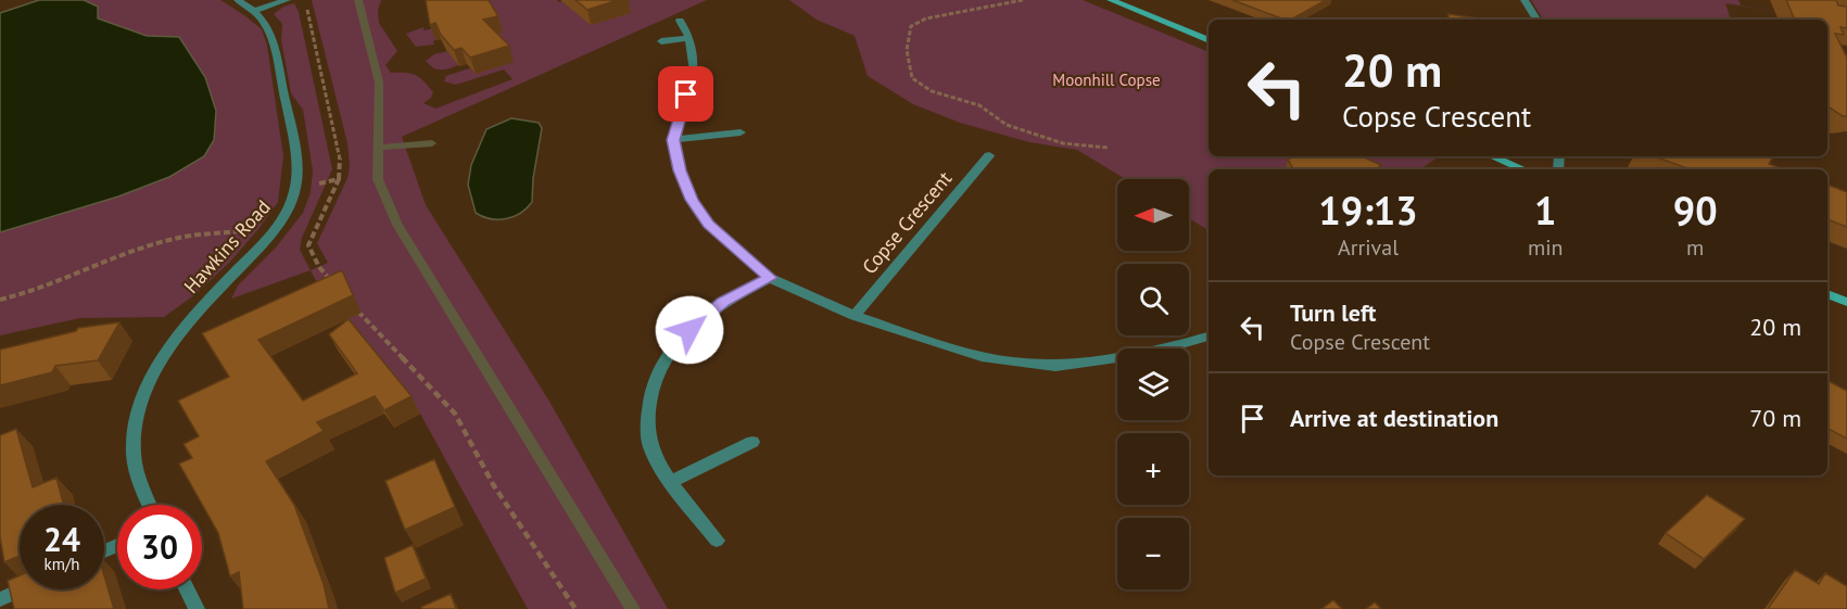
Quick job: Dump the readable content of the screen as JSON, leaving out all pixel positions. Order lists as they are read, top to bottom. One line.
{"streets":{"street":["Copse Crescent","Hawkins Road"]},"parks":["Moonhill Copse"],"north":"left","page":{"turn":["20 m","Copse Crescent"],"eta":["19:13","Arrival","1","min","90","m"],"map_buttons":["+","−"],"list":[{"name":"Turn left","note":"Copse Crescent","value":"20 m"},{"name":"Arrive at destination","value":"70 m"}],"speed":"24 km/h","limit":"30"}}
